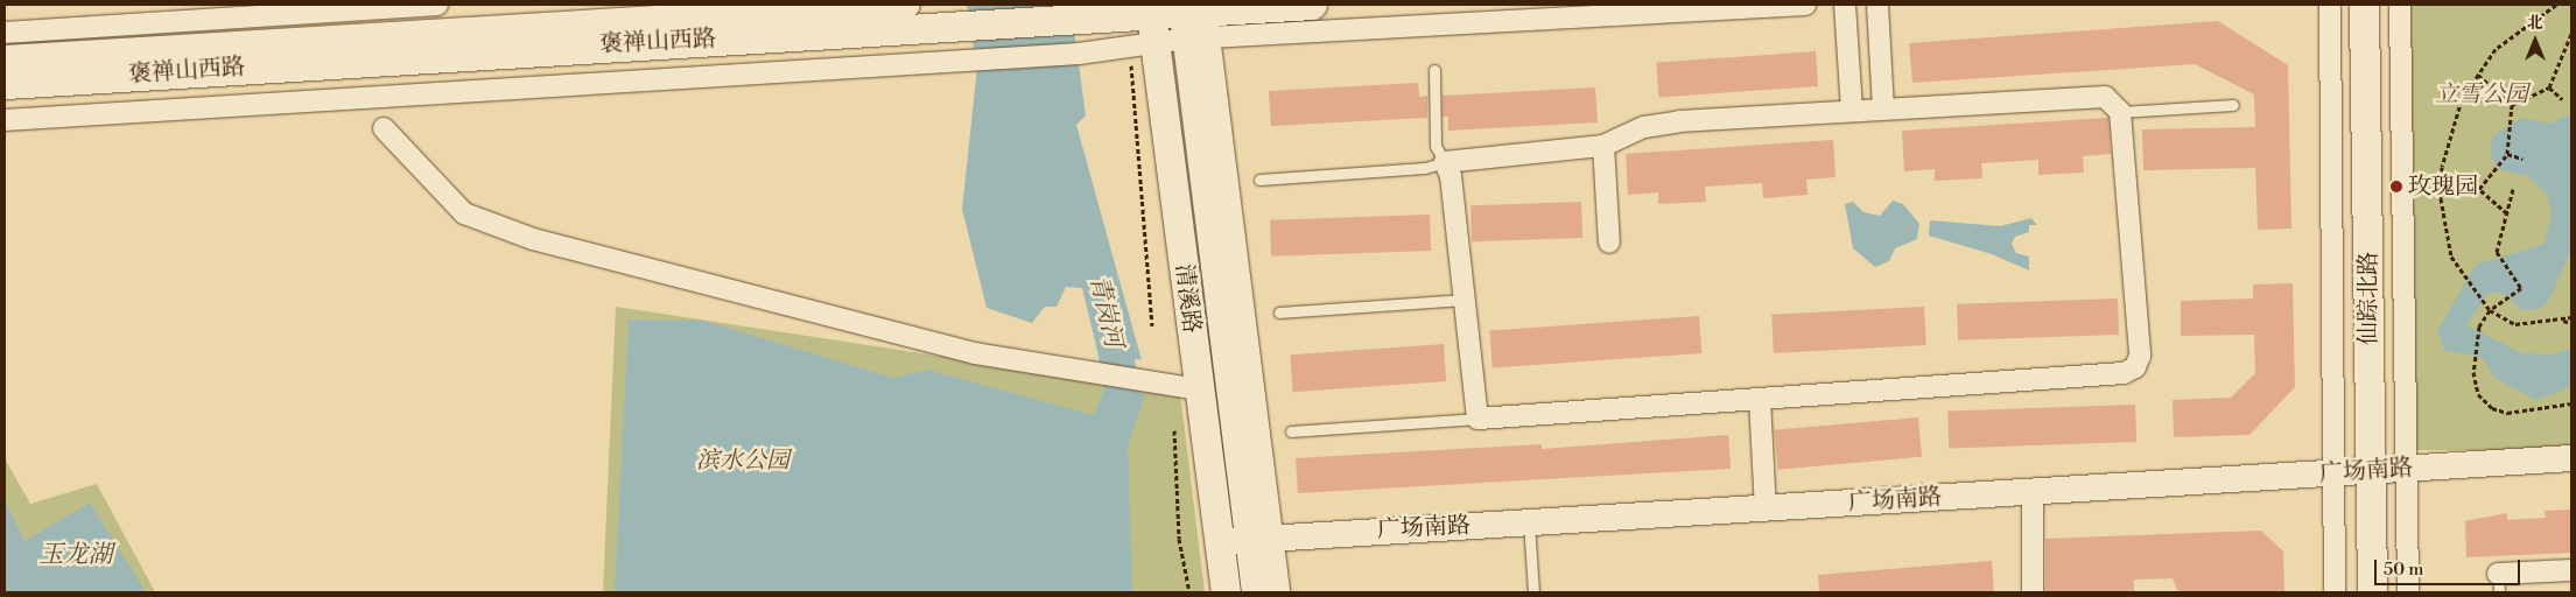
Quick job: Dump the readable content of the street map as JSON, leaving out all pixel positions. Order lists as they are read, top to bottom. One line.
{"streets":{"main road":["褒禅山西路","清溪路","仙踪北路"],"street":["广场南路"]},"crossings":[["褒禅山西路","清溪路"],["清溪路","广场南路"],["仙踪北路","广场南路"]],"water":["青岗河","玉龙湖"],"parks":["立雪公园","滨水公园"],"places":["玫瑰园"],"scale_bar":"50 m","north":"top"}
